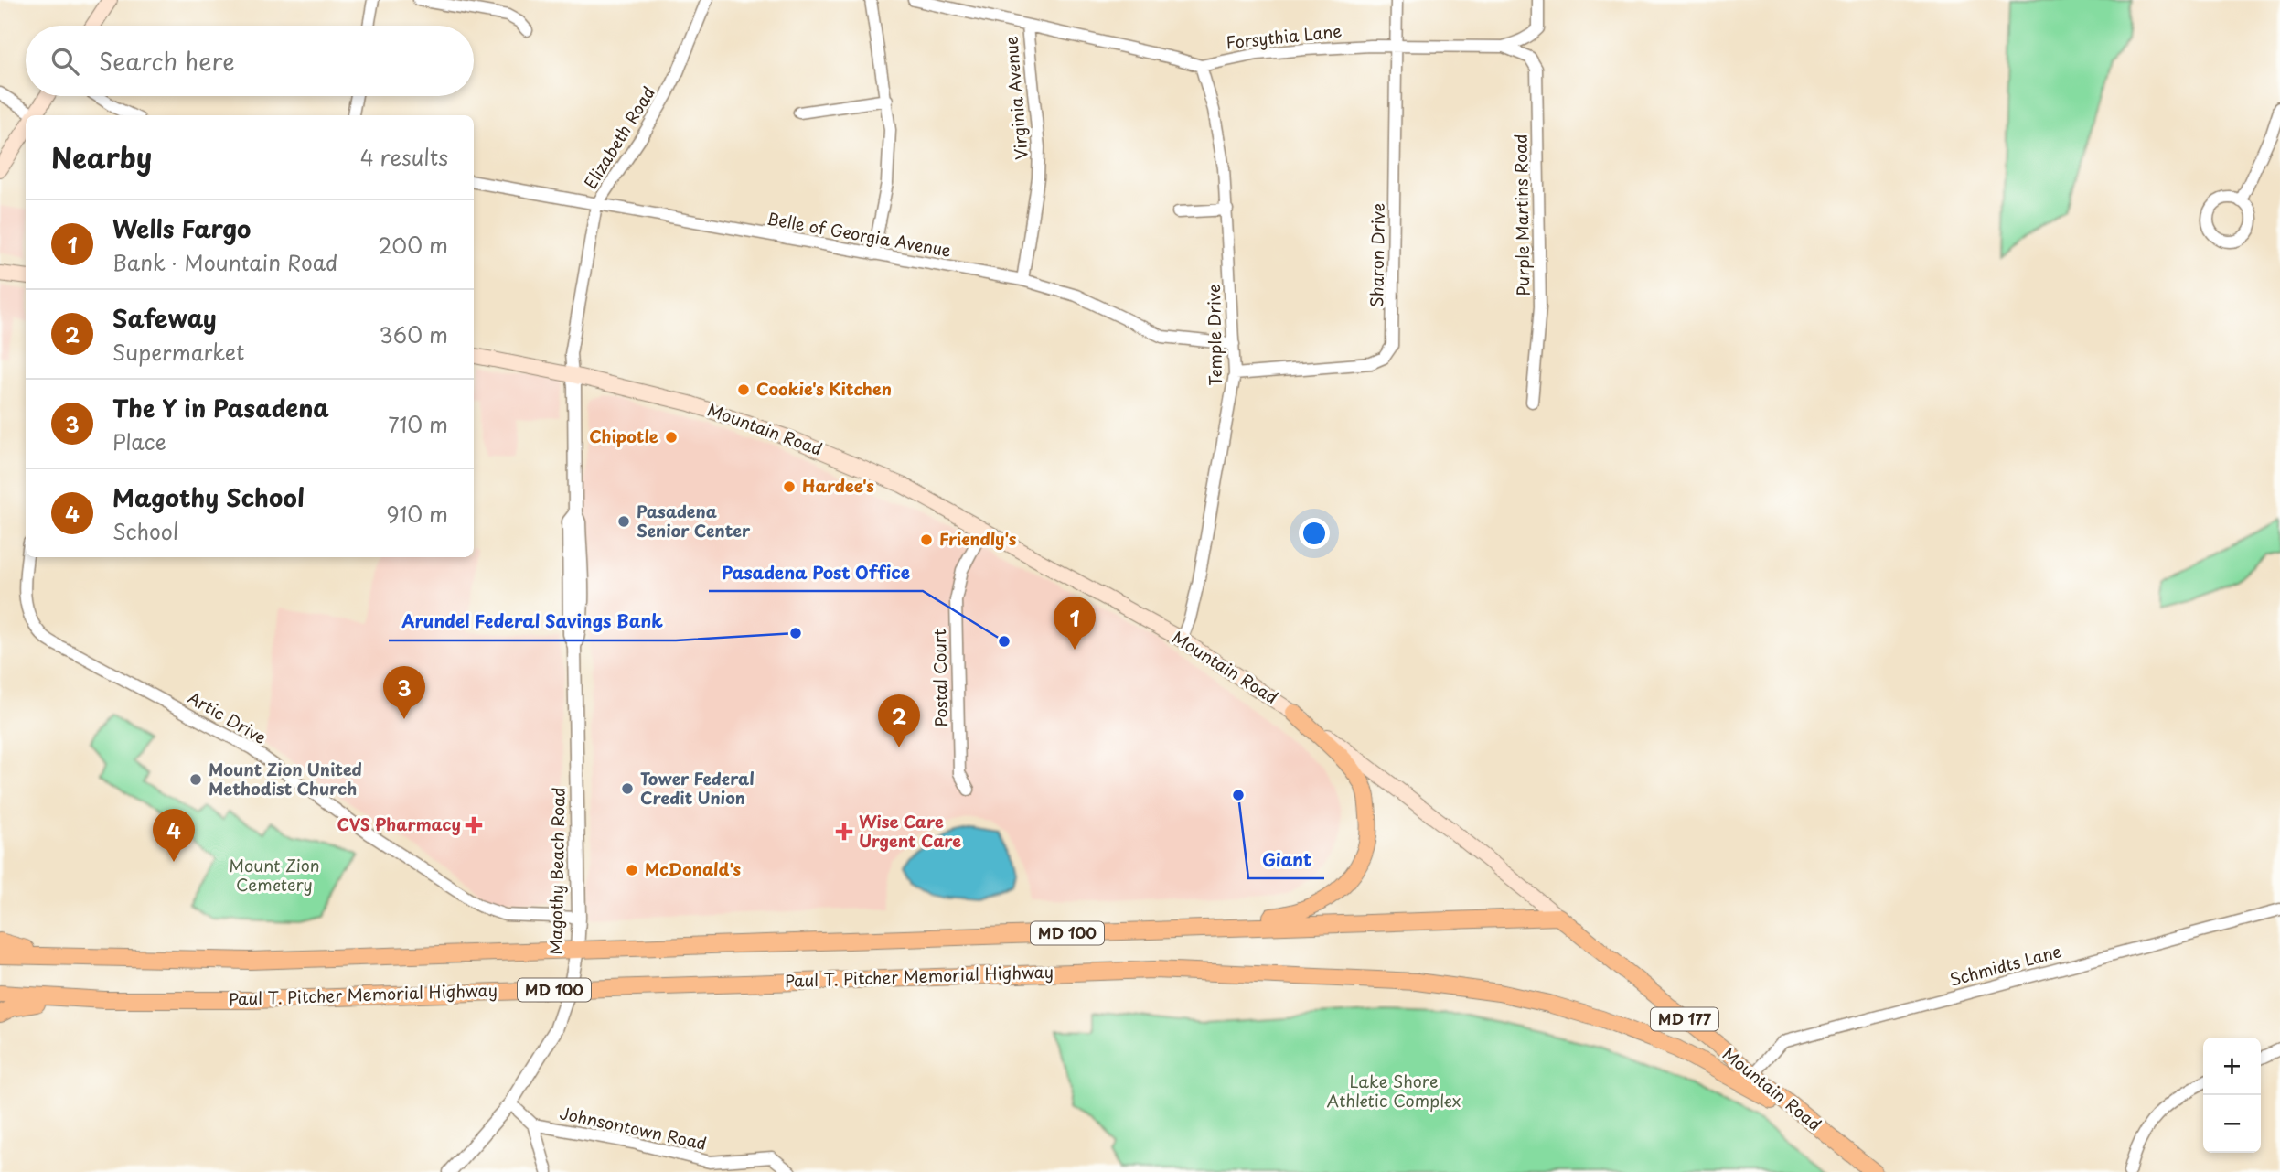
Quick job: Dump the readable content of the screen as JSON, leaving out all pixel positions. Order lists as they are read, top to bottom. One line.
{"streets":{"main road":["Mountain Road","MD 100","Paul T. Pitcher Memorial Highway","MD 177"],"street":["Forsythia Lane","Virginia Avenue","Elizabeth Road","Purple Martins Road","Belle of Georgia Avenue","Sharon Drive","Temple Drive","Postal Court","Artic Drive","Magothy Beach Road","Schmidts Lane","Johnsontown Road"]},"crossings":[["Forsythia Lane","Virginia Avenue"],["Forsythia Lane","Purple Martins Road"],["Forsythia Lane","Sharon Drive"],["Forsythia Lane","Temple Drive"],["Virginia Avenue","Belle of Georgia Avenue"],["Elizabeth Road","Belle of Georgia Avenue"],["Elizabeth Road","Mountain Road"],["Elizabeth Road","Magothy Beach Road"],["Purple Martins Road","Sharon Drive"],["Belle of Georgia Avenue","Temple Drive"],["Sharon Drive","Temple Drive"],["Temple Drive","Mountain Road"],["Mountain Road","Postal Court"],["Mountain Road","Magothy Beach Road"],["Mountain Road","MD 100"],["Mountain Road","Schmidts Lane"],["Mountain Road","Paul T. Pitcher Memorial Highway"],["Artic Drive","Magothy Beach Road"],["Magothy Beach Road","MD 100"],["Magothy Beach Road","Paul T. Pitcher Memorial Highway"]],"parks":["Mount Zion Cemetery","Lake Shore Athletic Complex"],"places":{"other":["Cookie's Kitchen","Chipotle","Hardee's","Pasadena Senior Center","Friendly's","Arundel Federal Savings Bank","Pasadena Post Office","Mount Zion United Methodist Church","Tower Federal Credit Union","Giant","McDonald's"],"health":["CVS Pharmacy","Wise Care Urgent Care"]},"page":{"search":"Search here","heading":["Nearby","4 results"],"list":[{"mark":"1","name":"Wells Fargo","note":"Bank · Mountain Road","value":"200 m"},{"mark":"2","name":"Safeway","note":"Supermarket","value":"360 m"},{"mark":"3","name":"The Y in Pasadena","note":"Place","value":"710 m"},{"mark":"4","name":"Magothy School","note":"School","value":"910 m"}],"pins":["1","3","2","4"],"map_buttons":["+","−"]}}
